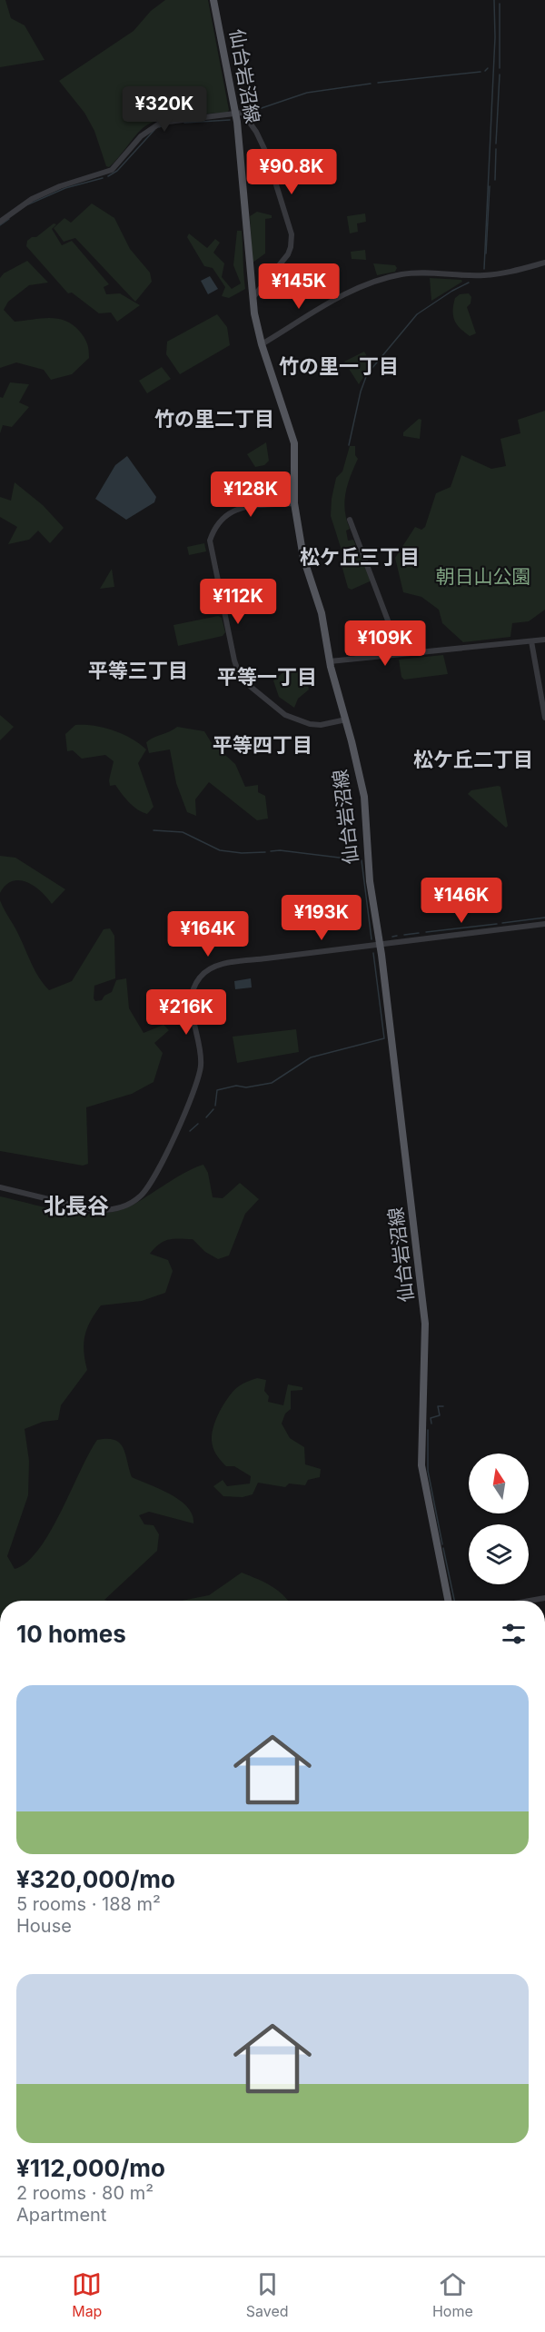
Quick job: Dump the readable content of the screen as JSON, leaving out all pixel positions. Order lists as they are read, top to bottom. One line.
{"streets":{"main road":["仙台岩沼線"]},"districts":["竹の里一丁目","竹の里二丁目","松ケ丘三丁目","平等三丁目","平等一丁目","平等四丁目","松ケ丘二丁目","北長谷"],"parks":["朝日山公園"],"north":"top","page":{"price":["¥320K","¥90.8K","¥145K","¥128K","¥112K","¥109K","¥146K","¥193K","¥164K","¥216K"],"heading":"10 homes","list":[{"name":"¥320,000/mo","note":"5 rooms · 188 m² · House"},{"name":"¥112,000/mo","note":"2 rooms · 80 m² · Apartment"}],"tabs":["Map","Saved","Home"]}}
